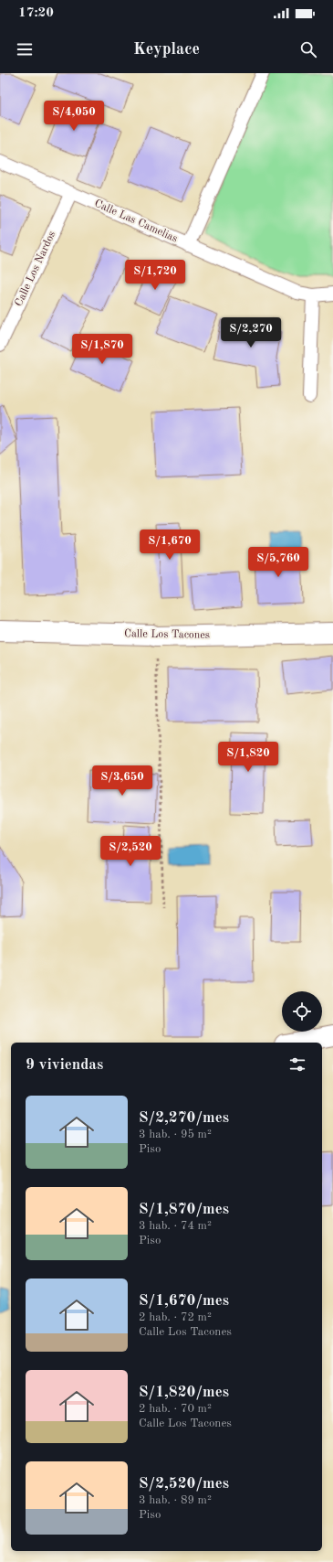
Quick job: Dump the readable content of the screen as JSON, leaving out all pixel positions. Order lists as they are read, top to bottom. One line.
{"streets":{"street":["Calle Los Tacones"],"lane":["Calle Las Camelias","Calle Los Nardos"]},"crossings":[["Calle Las Camelias","Calle Los Nardos"]],"page":{"status":"17:20","header":"Keyplace","price":["S/4,050","S/1,720","S/2,270","S/1,870","S/1,670","S/5,760","S/1,820","S/3,650","S/2,520"],"heading":"9 viviendas","list":[{"name":"S/2,270/mes","note":"3 hab. · 95 m² · Piso"},{"name":"S/1,870/mes","note":"3 hab. · 74 m² · Piso"},{"name":"S/1,670/mes","note":"2 hab. · 72 m² · Calle Los Tacones"},{"name":"S/1,820/mes","note":"2 hab. · 70 m² · Calle Los Tacones"},{"name":"S/2,520/mes","note":"3 hab. · 89 m² · Piso"}]}}
